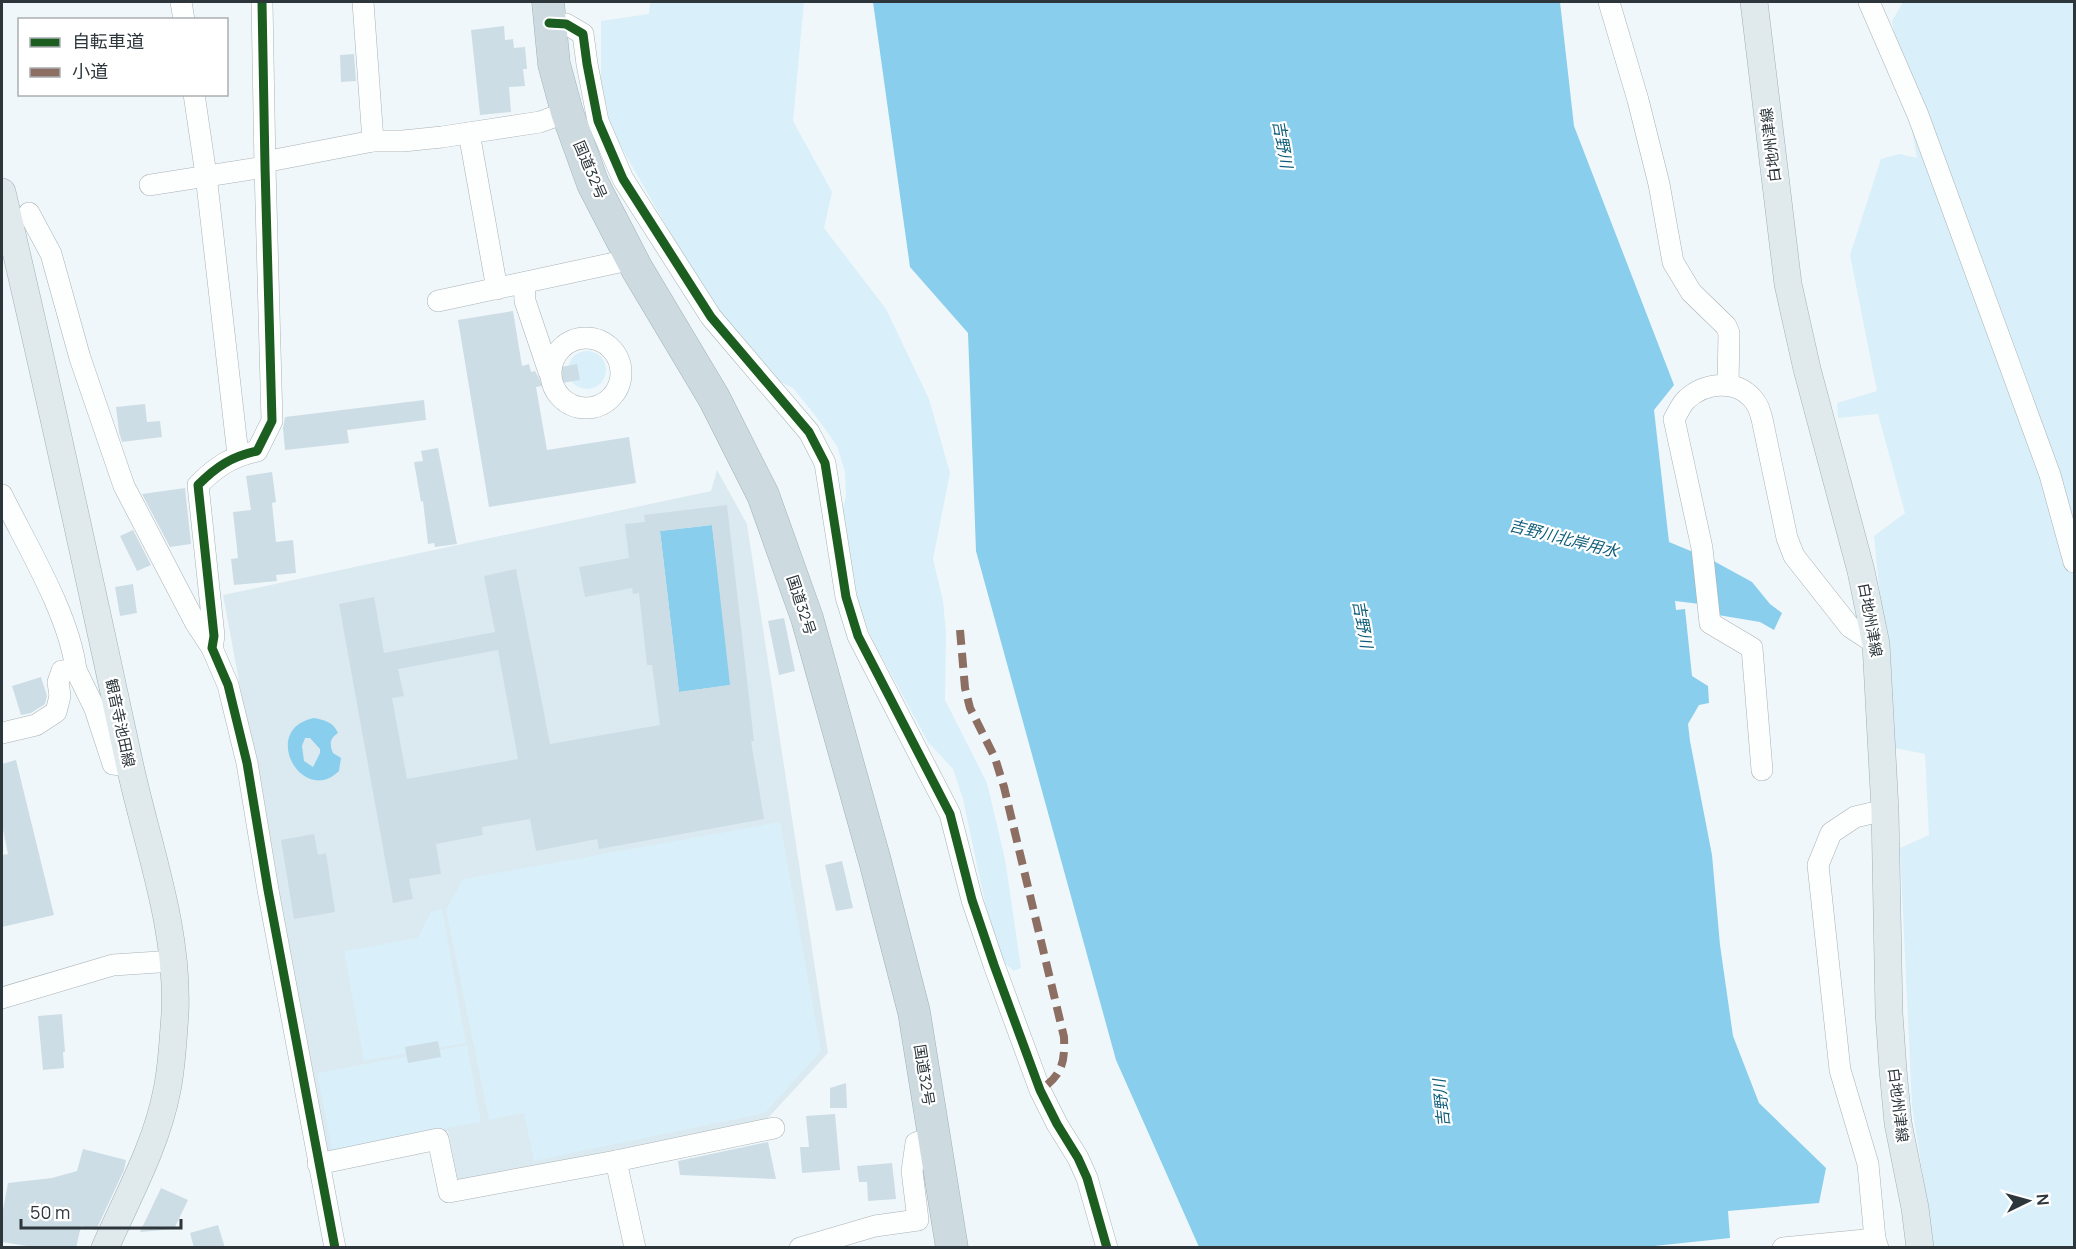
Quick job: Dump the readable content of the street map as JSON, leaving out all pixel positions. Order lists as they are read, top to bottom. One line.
{"streets":{"highway":["国道32号"],"main road":["白地州津線","観音寺池田線"]},"water":["吉野川","吉野川北岸用水"],"legend":["自転車道","小道"],"scale_bar":"50 m","north":"right"}
